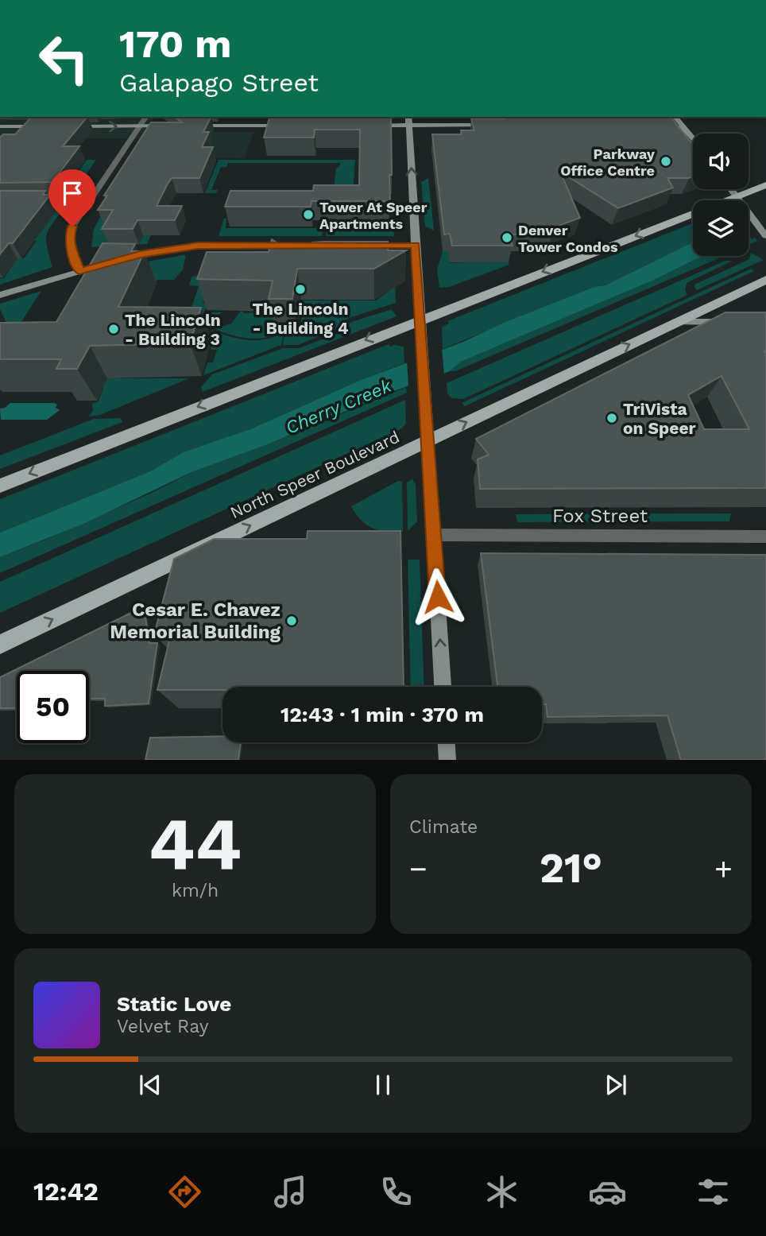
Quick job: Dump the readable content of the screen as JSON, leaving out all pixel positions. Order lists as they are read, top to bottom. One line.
{"streets":{"main road":["North Speer Boulevard"],"street":["Fox Street"]},"water":["Cherry Creek"],"places":["Parkway Office Centre","Tower At Speer Apartments","Denver Tower Condos","The Lincoln - Building 4","The Lincoln - Building 3","TriVista on Speer","Cesar E. Chavez Memorial Building"],"page":{"turn":["170 m","Galapago Street"],"limit":"50","trip":"12:43 · 1 min · 370 m","tile":[["44","km/h"],"Climate"],"heat":["−","21°","+"],"song":["Static Love","Velvet Ray"],"tabs":"12:42"}}
